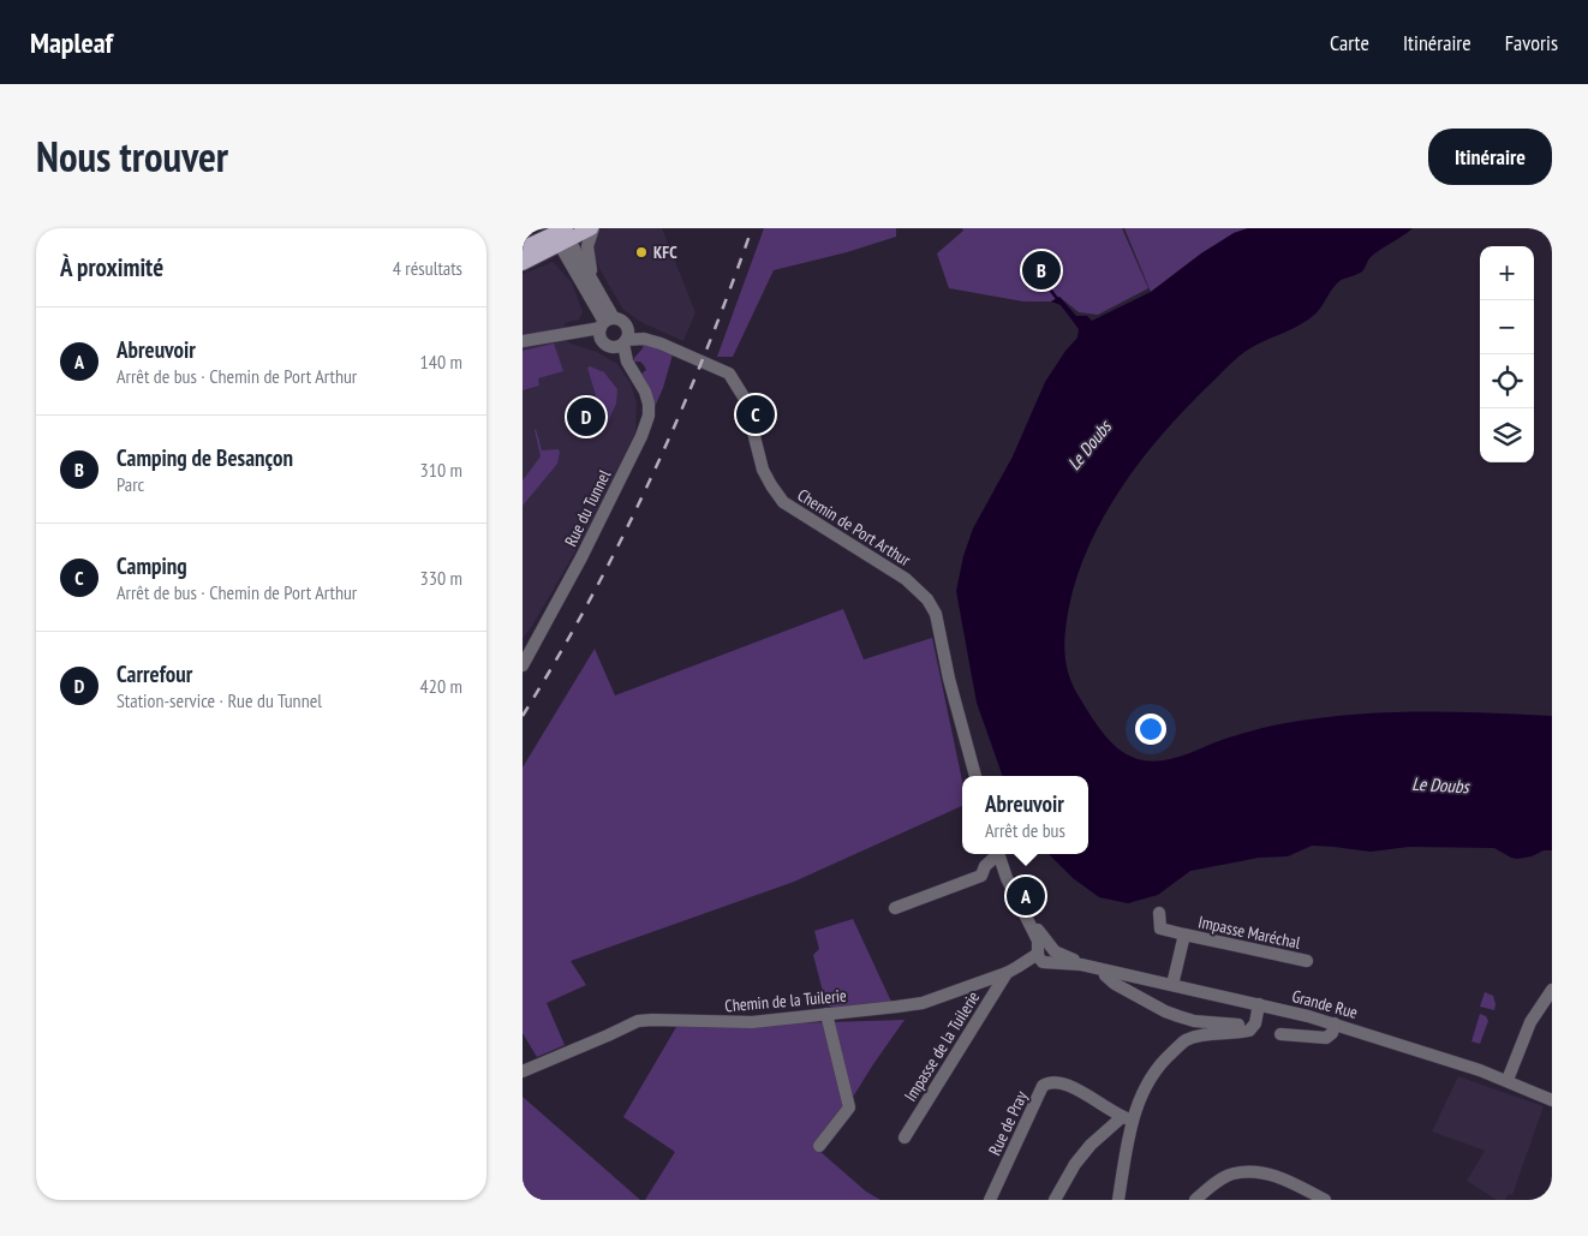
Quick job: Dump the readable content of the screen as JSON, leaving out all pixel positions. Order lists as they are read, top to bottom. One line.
{"streets":{"street":["Rue du Tunnel","Chemin de Port Arthur","Impasse Maréchal","Chemin de la Tuilerie","Grande Rue","Impasse de la Tuilerie","Rue de Pray"]},"crossings":[["Rue du Tunnel","Chemin de Port Arthur"],["Impasse Maréchal","Grande Rue"],["Chemin de la Tuilerie","Grande Rue"],["Chemin de la Tuilerie","Impasse de la Tuilerie"]],"water":["Le Doubs"],"places":["KFC"],"page":{"header":"Mapleaf","nav":["Carte","Itinéraire","Favoris"],"title":"Nous trouver","buttons":"Itinéraire","heading":["À proximité","4 résultats"],"map_buttons":["+","−"],"pins":["B","C","D","A"],"list":[{"mark":"A","name":"Abreuvoir","note":"Arrêt de bus · Chemin de Port Arthur","value":"140 m"},{"mark":"B","name":"Camping de Besançon","note":"Parc","value":"310 m"},{"mark":"C","name":"Camping","note":"Arrêt de bus · Chemin de Port Arthur","value":"330 m"},{"mark":"D","name":"Carrefour","note":"Station-service · Rue du Tunnel","value":"420 m"}],"popup":["Abreuvoir","Arrêt de bus"]}}
